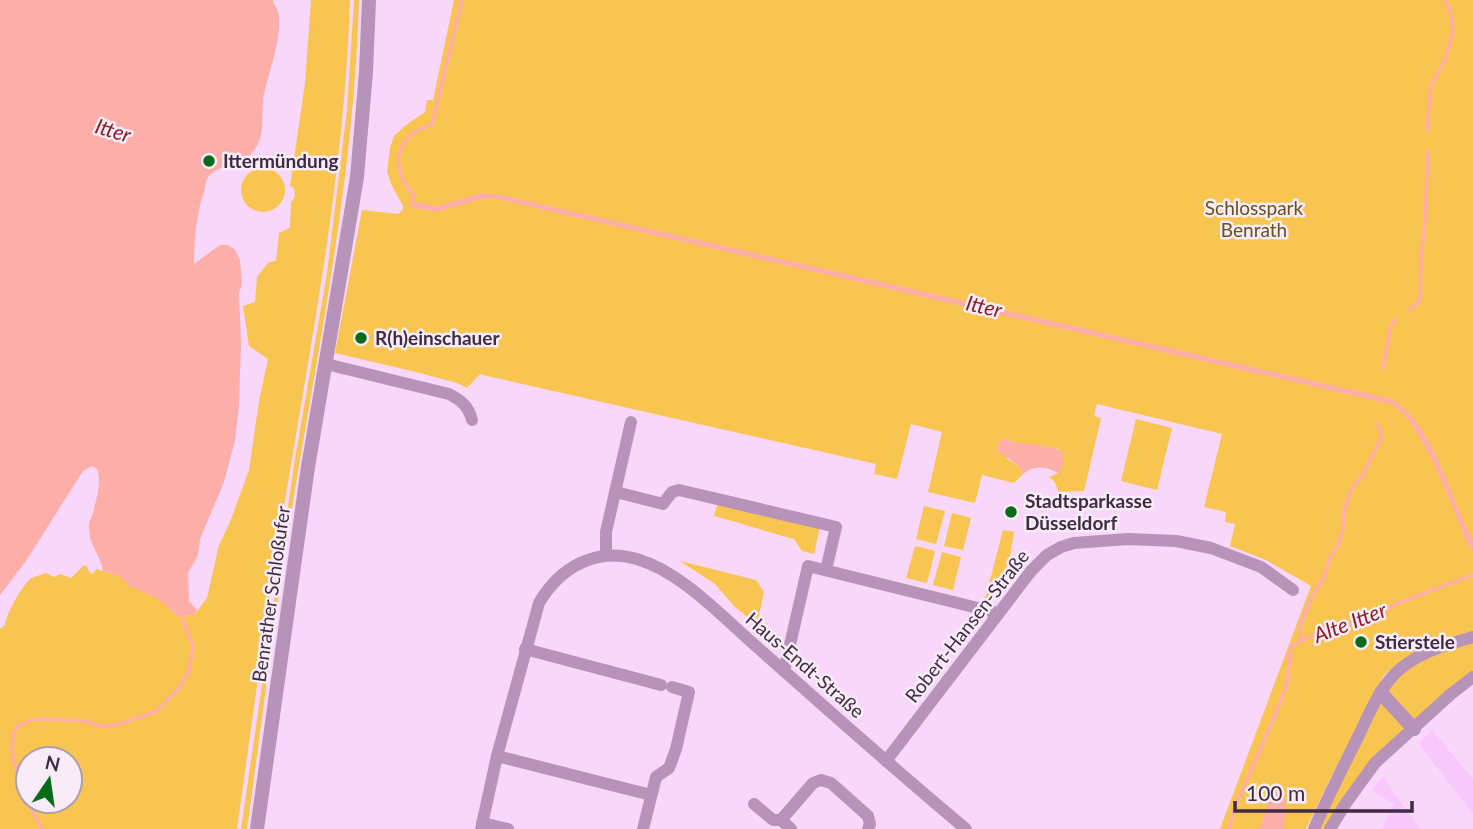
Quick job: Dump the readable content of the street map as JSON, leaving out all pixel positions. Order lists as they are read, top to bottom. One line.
{"streets":{"street":["Benrather Schloßufer","Robert-Hansen-Straße","Haus-Endt-Straße"]},"crossings":[["Robert-Hansen-Straße","Haus-Endt-Straße"]],"water":["Itter","Alte Itter"],"parks":["Schlosspark Benrath"],"places":["Ittermündung","R(h)einschauer","Stadtsparkasse Düsseldorf","Stierstele"],"scale_bar":"100 m","north":"top"}
